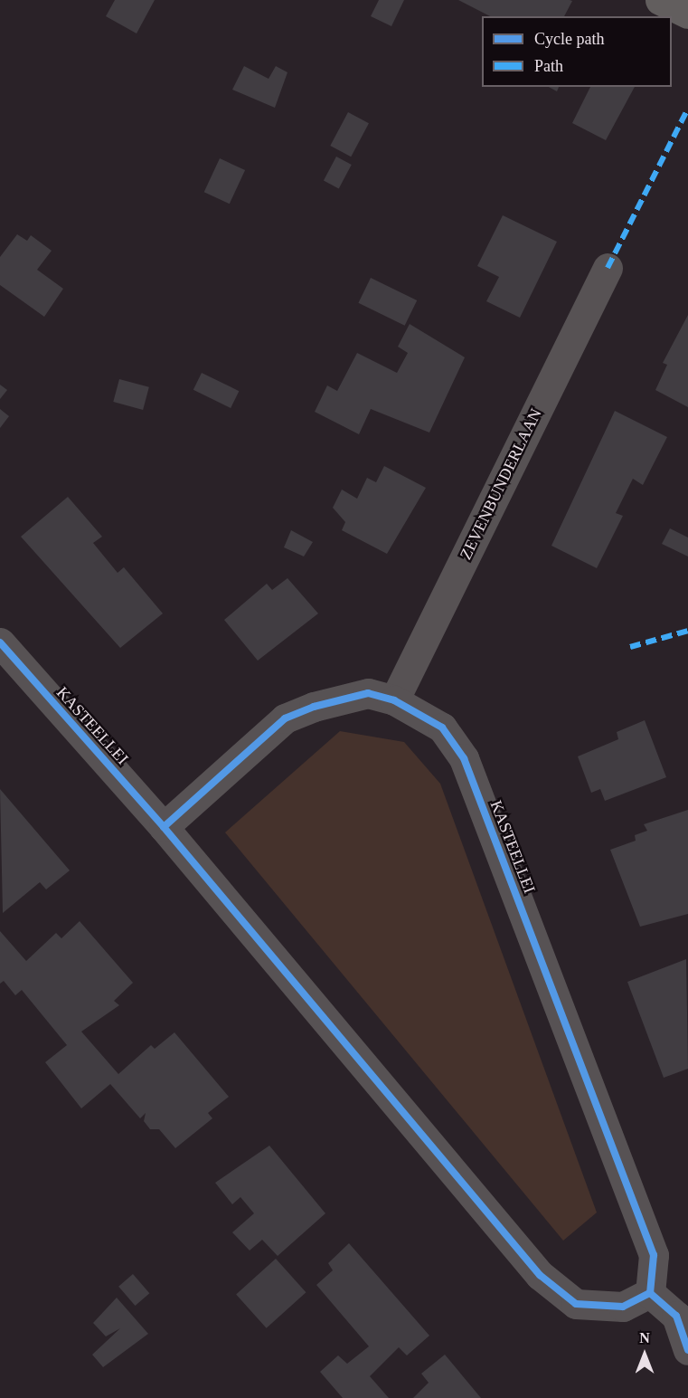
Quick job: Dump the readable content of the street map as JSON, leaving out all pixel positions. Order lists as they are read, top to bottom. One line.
{"streets":{"street":["ZEVENBUNDERLAAN","KASTEELLEI"]},"crossings":[["ZEVENBUNDERLAAN","KASTEELLEI"]],"legend":["Cycle path","Path"],"north":"top"}
